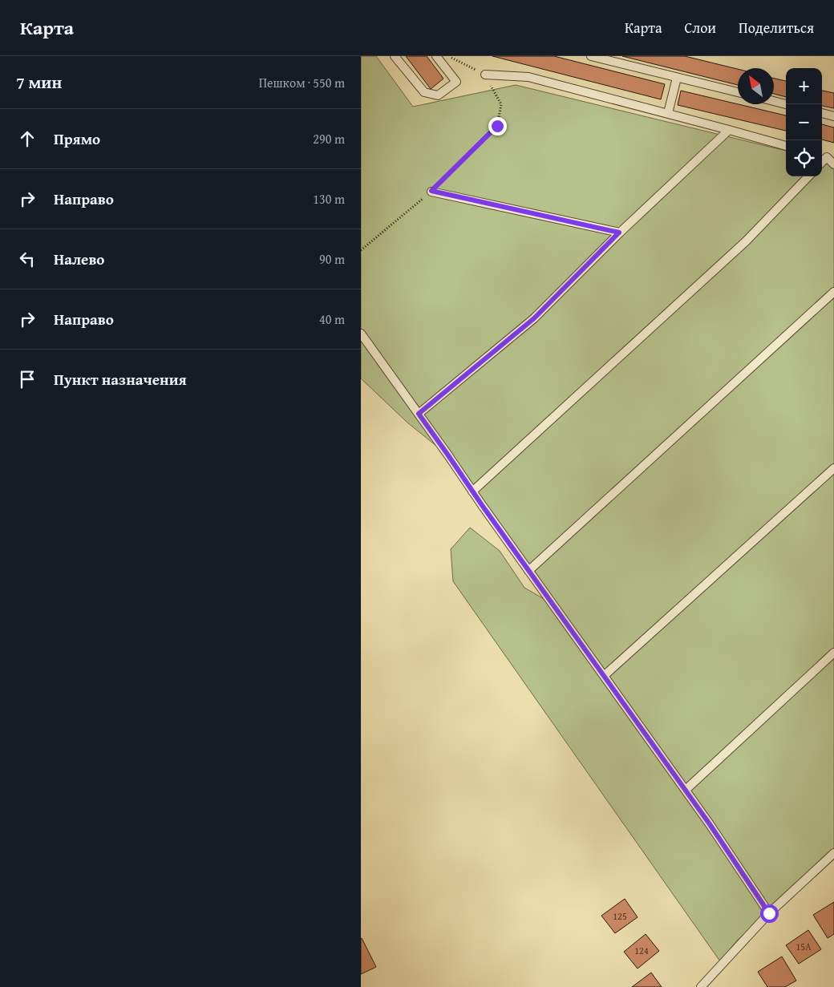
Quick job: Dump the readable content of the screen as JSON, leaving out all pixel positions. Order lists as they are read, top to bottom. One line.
{"house_numbers":["125","15А","124"],"north":"top left","page":{"header":"Карта","nav":["Карта","Слои","Поделиться"],"heading":["7 мин","Пешком · 550 m"],"map_buttons":["+","−"],"list":[["Прямо","290 m"],["Направо","130 m"],["Налево","90 m"],["Направо","40 m"],"Пункт назначения"]}}
